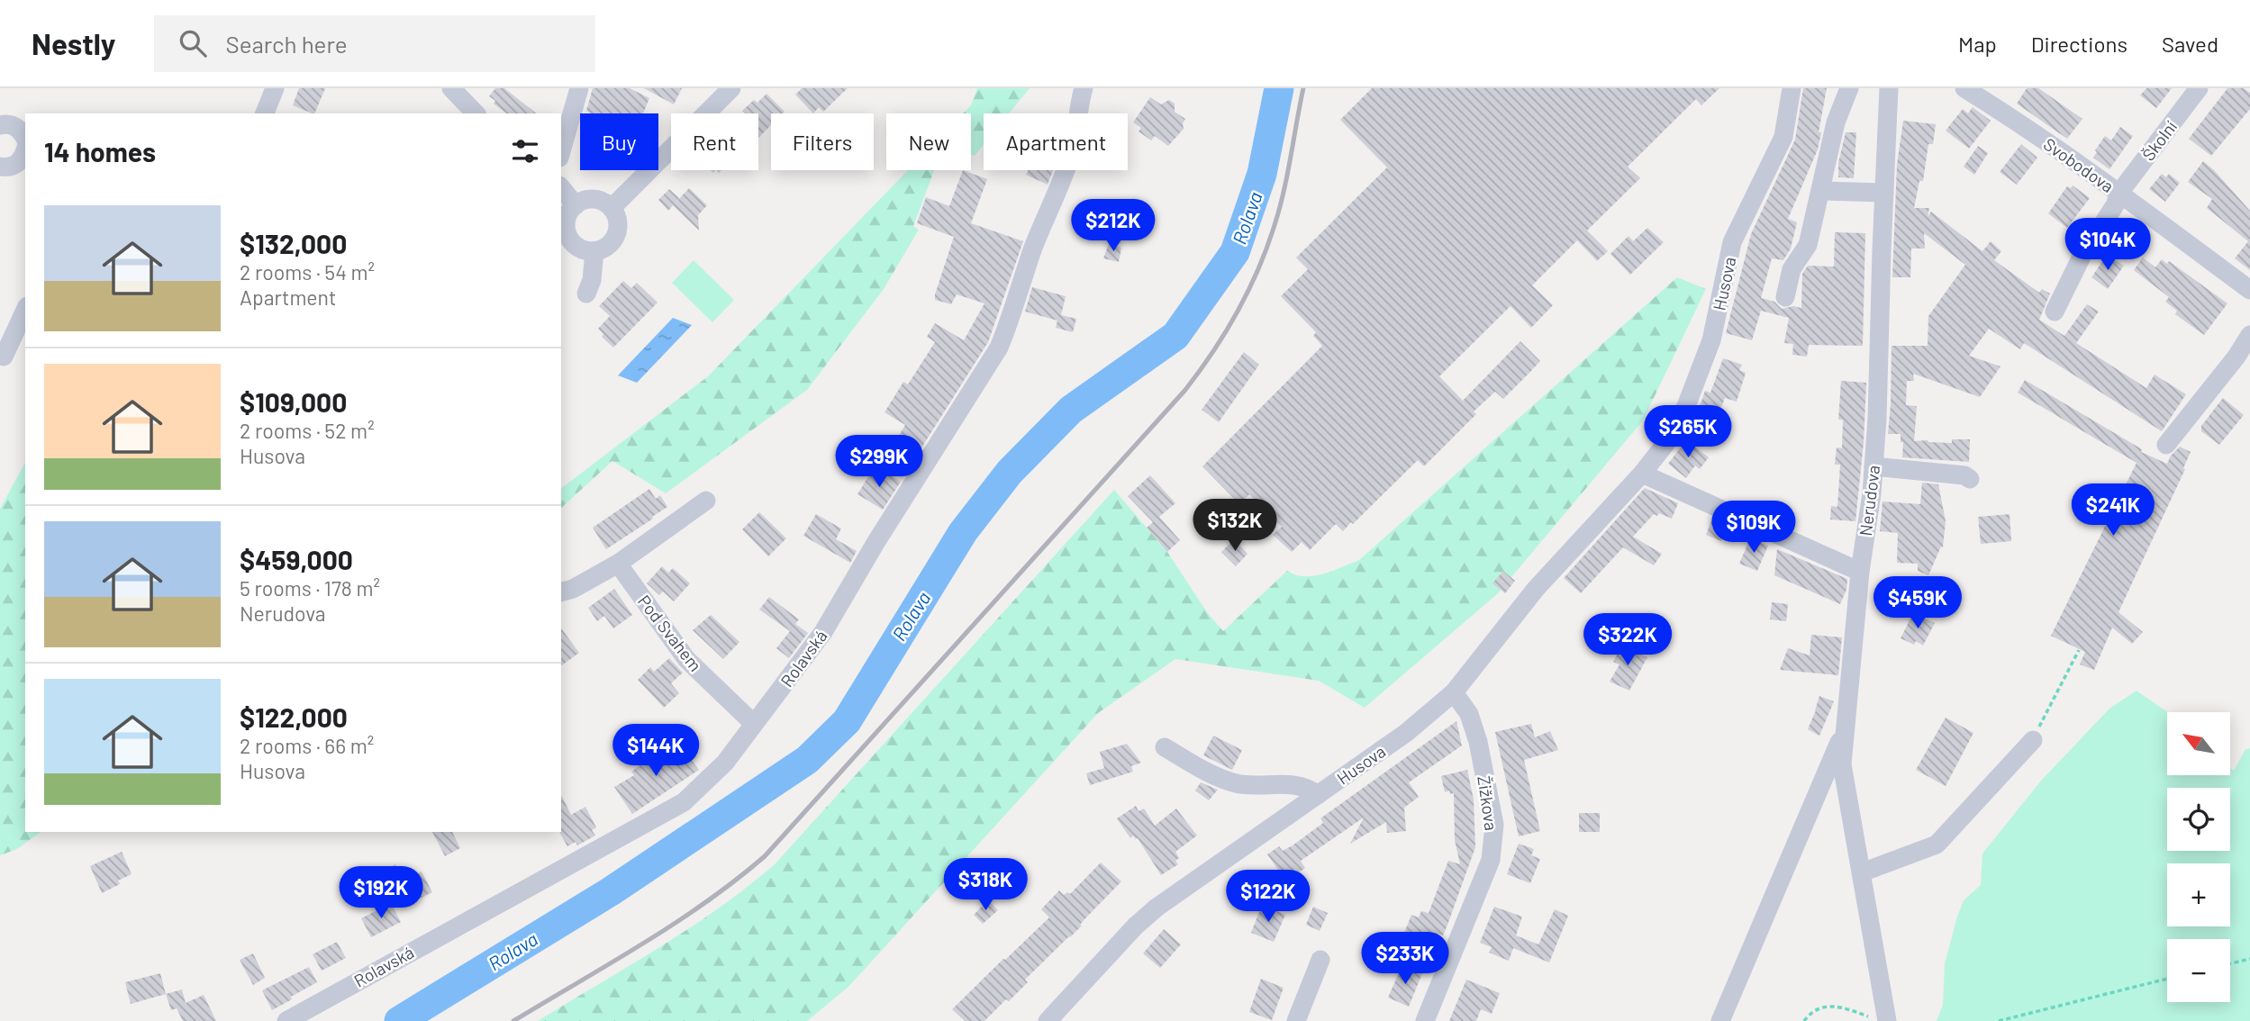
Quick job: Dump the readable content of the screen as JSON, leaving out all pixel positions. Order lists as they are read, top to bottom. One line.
{"streets":{"street":["Školní","Svobodova","Husova","Nerudova","Pod Svahem","Rolavská","Žižkova"]},"crossings":[["Školní","Svobodova"],["Husova","Žižkova"],["Pod Svahem","Rolavská"]],"water":["Rolava"],"north":"top left","page":{"header":"Nestly","search":"Search here","nav":["Map","Directions","Saved"],"chip":["Buy","Rent","Filters","New","Apartment"],"heading":"14 homes","list":[{"name":"$132,000","note":"2 rooms · 54 m² · Apartment"},{"name":"$109,000","note":"2 rooms · 52 m² · Husova"},{"name":"$459,000","note":"5 rooms · 178 m² · Nerudova"},{"name":"$122,000","note":"2 rooms · 66 m² · Husova"}],"price":["$212K","$104K","$265K","$299K","$241K","$132K","$109K","$459K","$322K","$144K","$318K","$192K","$122K","$233K"],"map_buttons":["+","−"]}}
